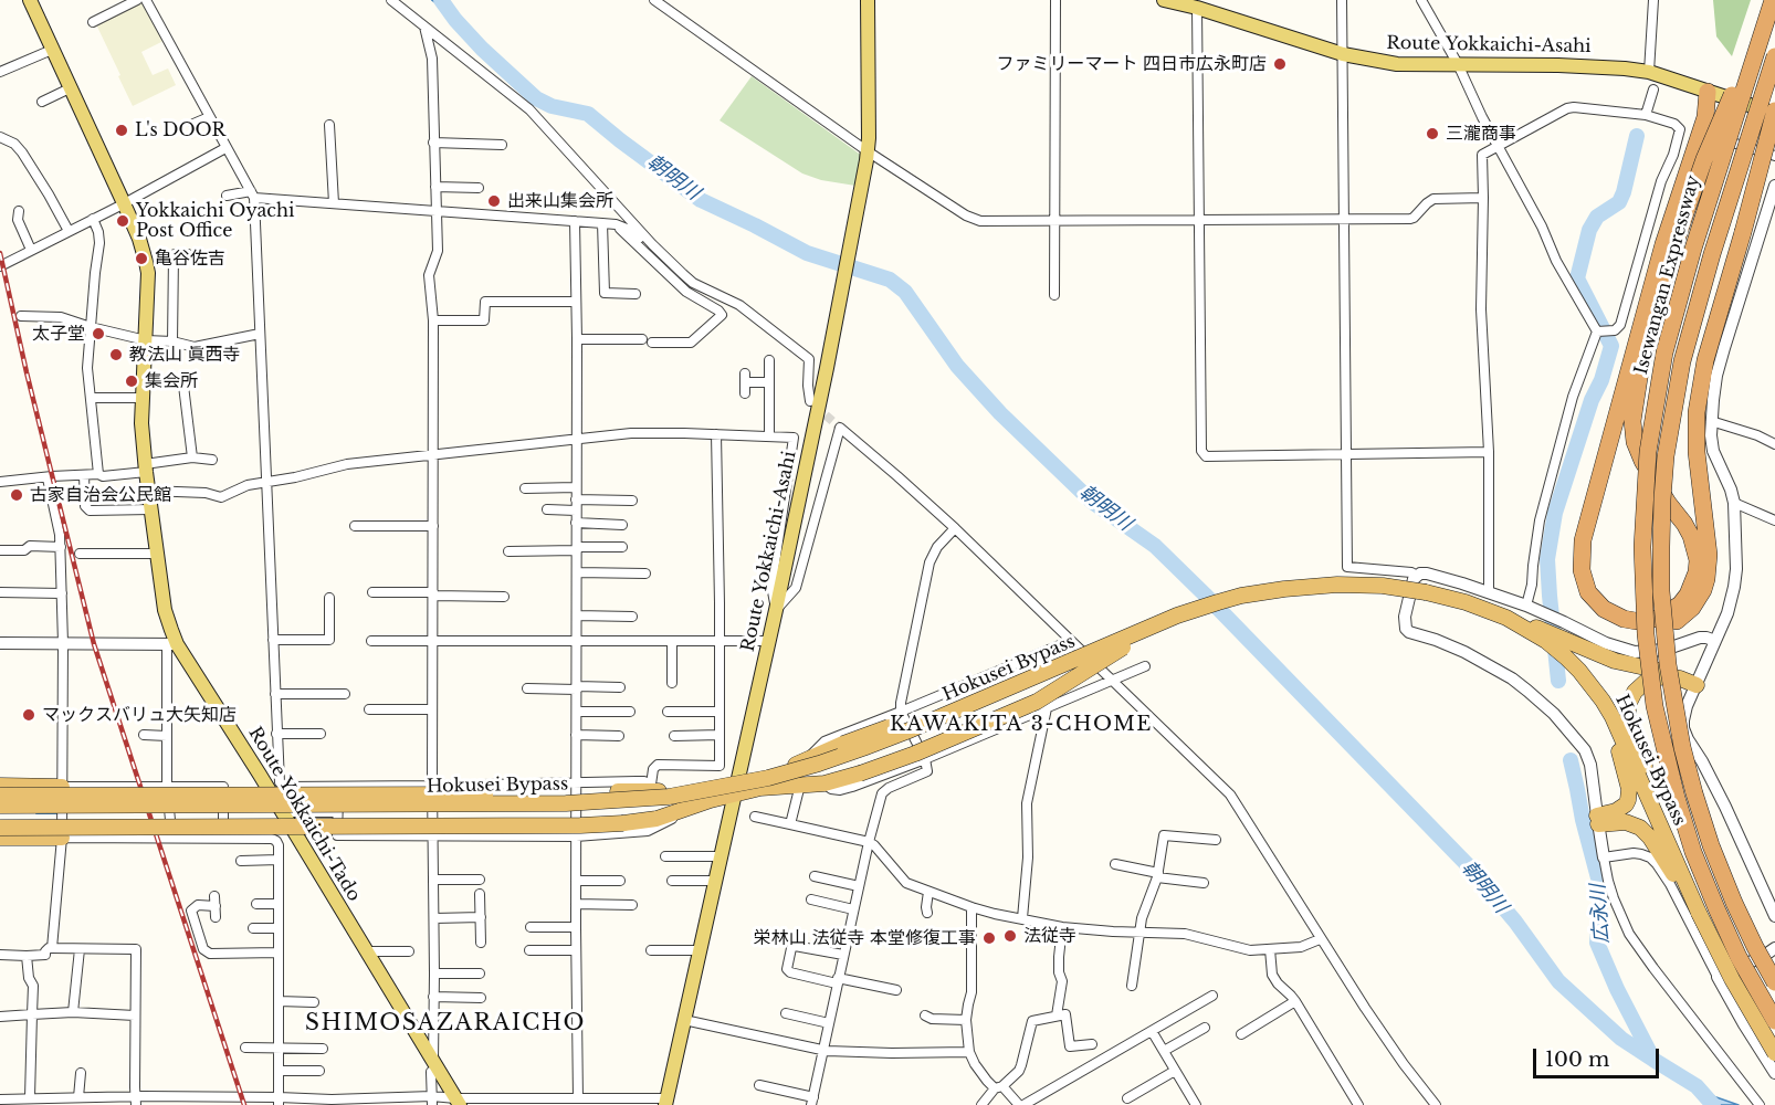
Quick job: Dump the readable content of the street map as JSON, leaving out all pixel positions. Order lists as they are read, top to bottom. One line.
{"streets":{"highway":["Isewangan Expressway","Hokusei Bypass"],"main road":["Route Yokkaichi-Asahi","Route Yokkaichi-Tado"]},"districts":["KAWAKITA 3-CHOME","SHIMOSAZARAICHO"],"water":["朝明川","広永川"],"places":["ファミリーマート 四日市広永町店","L's DOOR","三瀧商事","出来山集会所","Yokkaichi Oyachi Post Office","亀谷佐吉","太子堂","教法山 眞西寺","集会所","古家自治会公民館","マックスバリュ大矢知店","法従寺","栄林山 法従寺 本堂修復工事"],"scale_bar":"100 m"}
